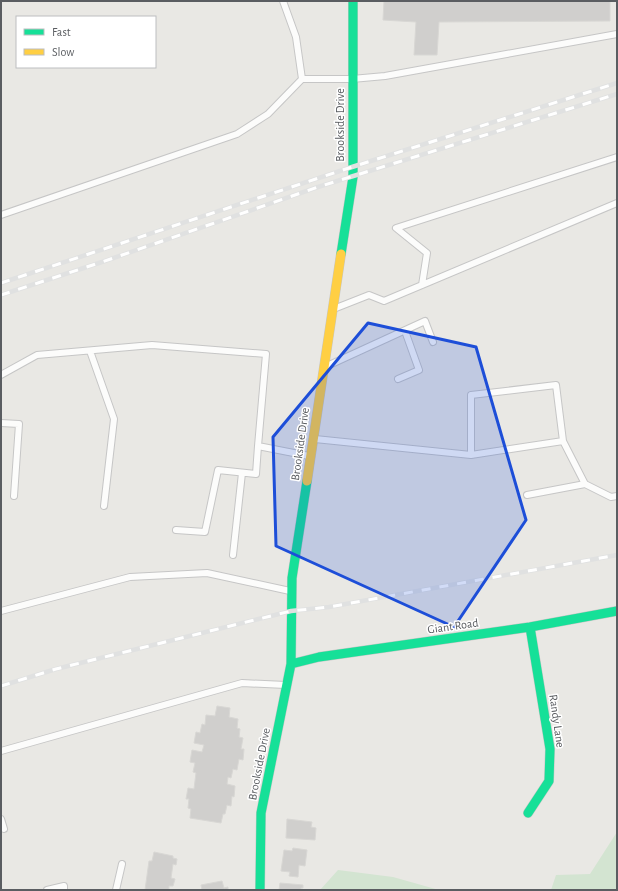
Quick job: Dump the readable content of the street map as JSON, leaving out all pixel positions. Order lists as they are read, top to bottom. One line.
{"streets":{"street":["Brookside Drive","Giant Road","Randy Lane"]},"crossings":[["Brookside Drive","Giant Road"],["Giant Road","Randy Lane"]],"legend":["Fast","Slow"]}
